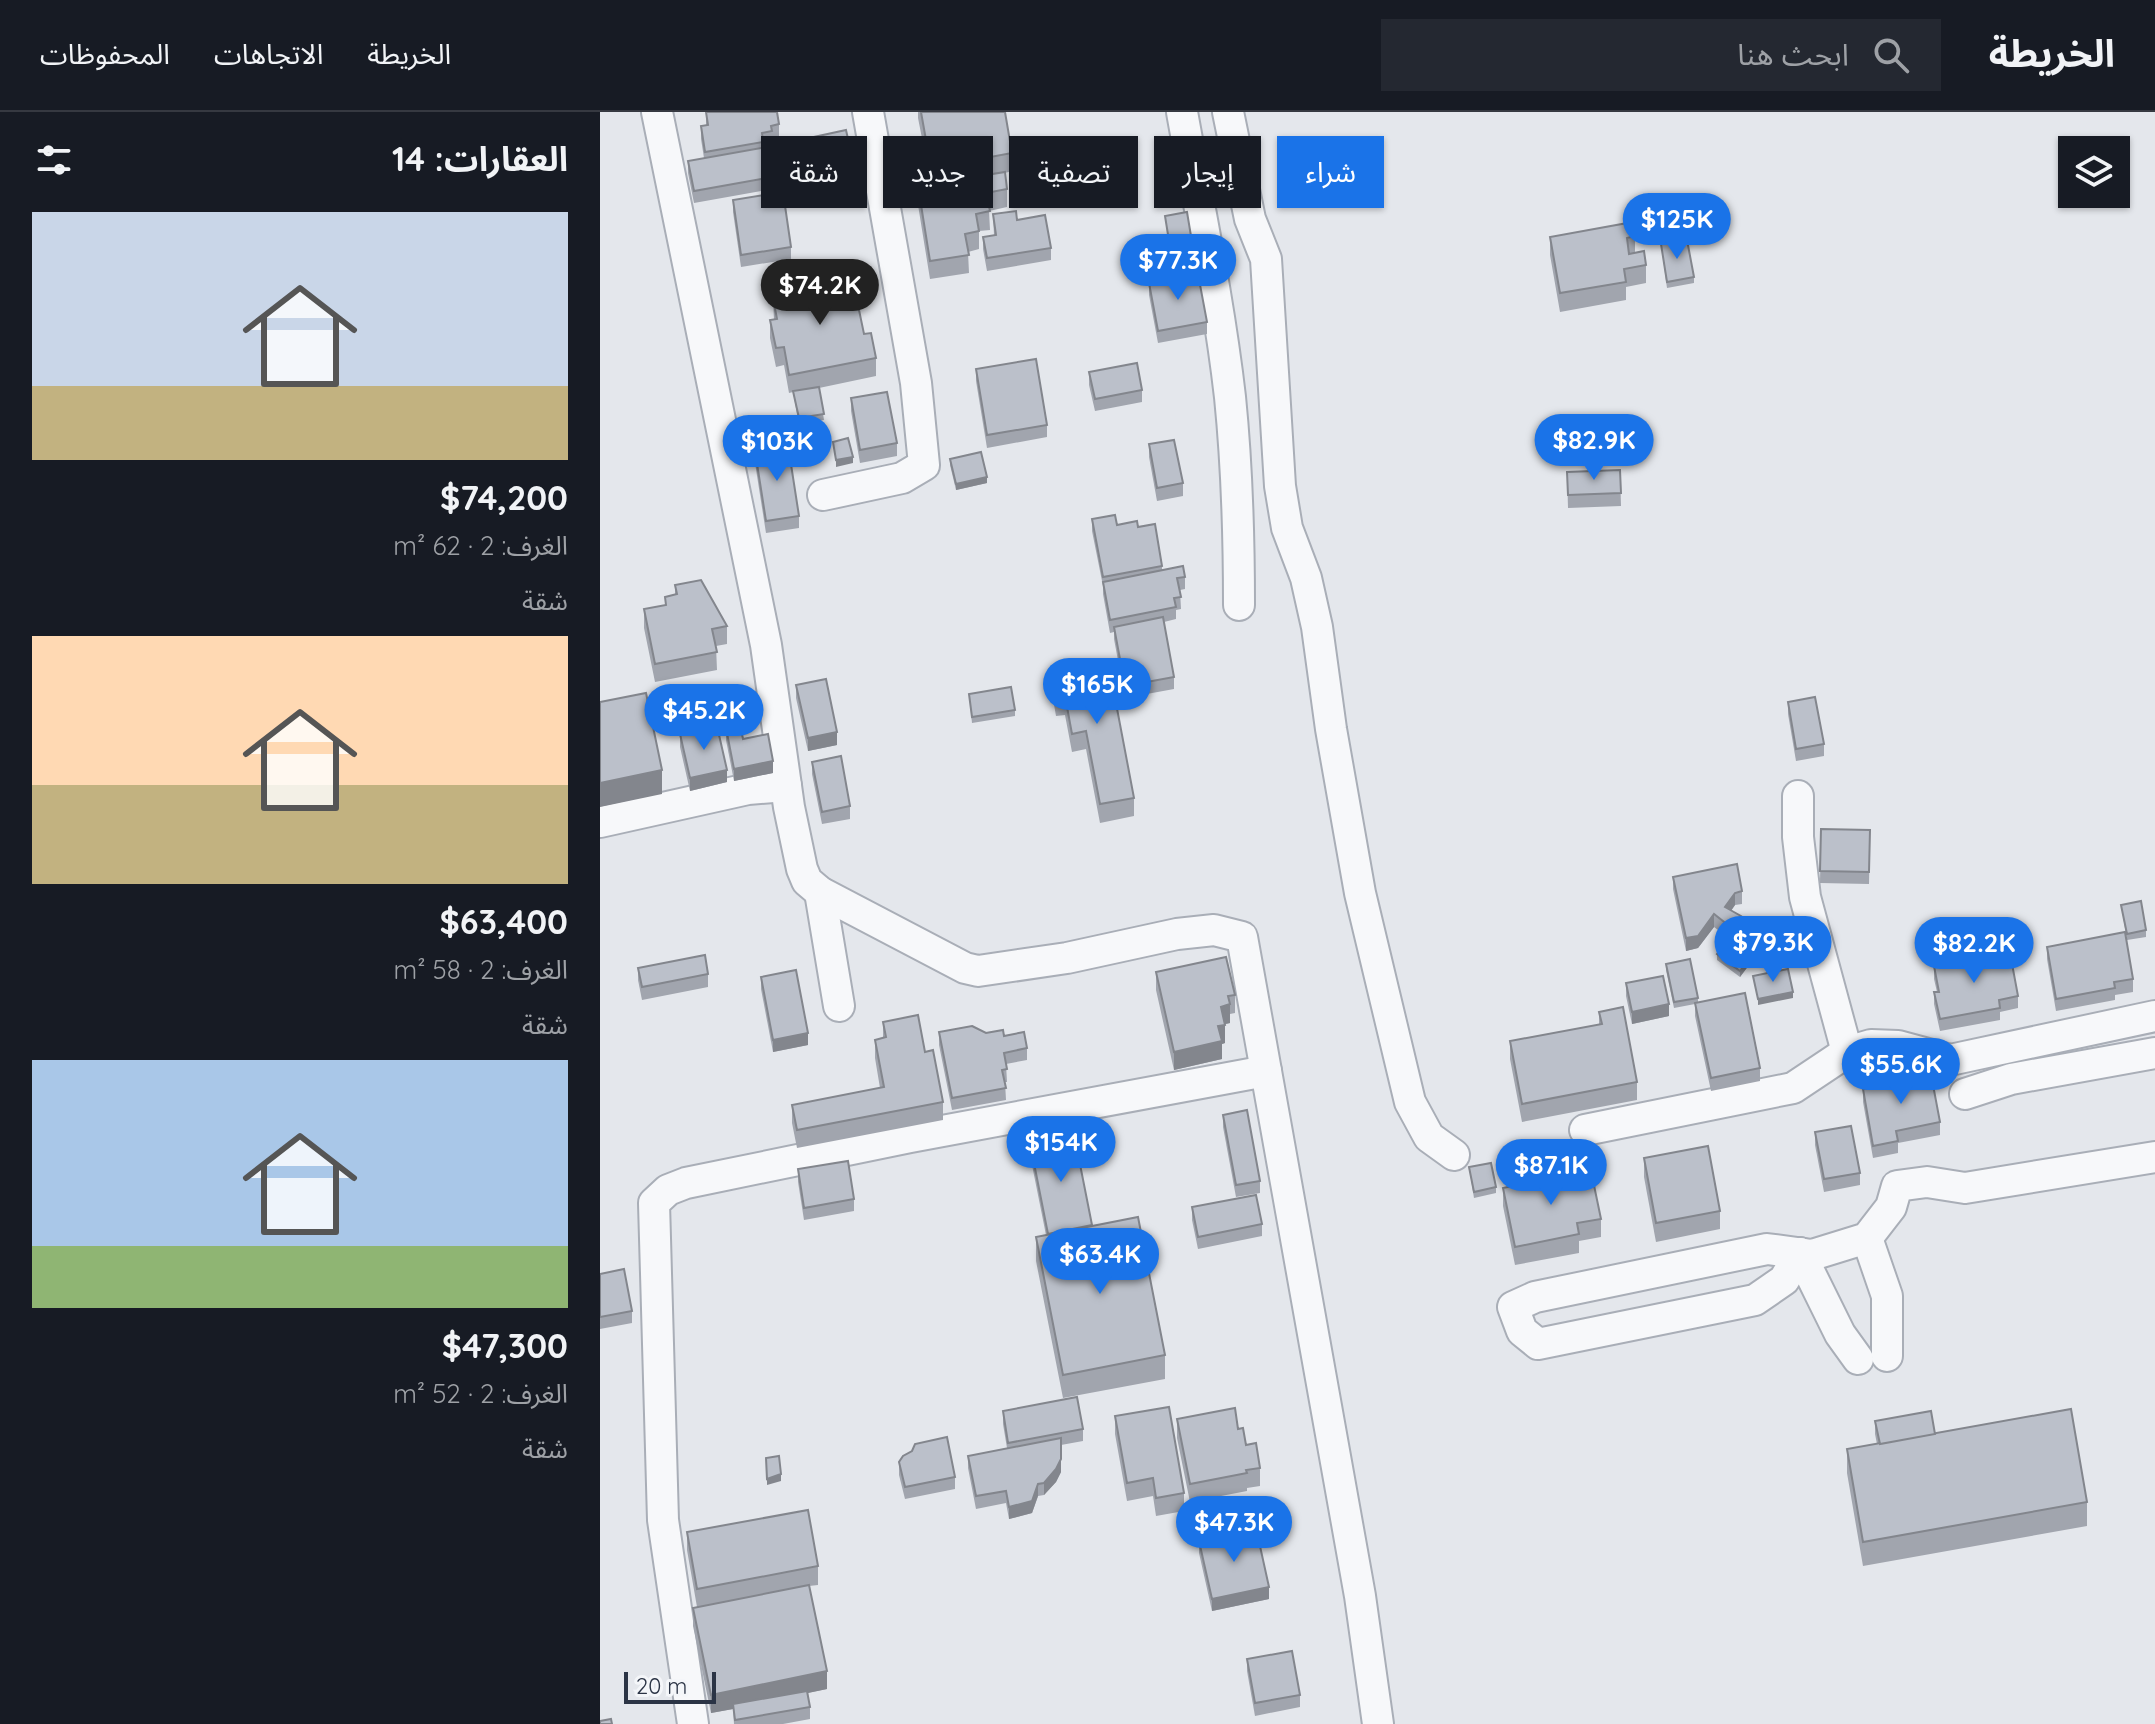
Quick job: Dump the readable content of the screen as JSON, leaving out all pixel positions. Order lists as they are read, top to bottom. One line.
{"scale_bar":"20 m","page":{"header":"الخريطة","search":"ابحث هنا","nav":["الخريطة","الاتجاهات","المحفوظات"],"heading":"العقارات: 14","chip":["شراء","إيجار","تصفية","جديد","شقة"],"price":["$125K","$77.3K","$74.2K","$82.9K","$103K","$165K","$45.2K","$79.3K","$82.2K","$55.6K","$154K","$87.1K","$63.4K","$47.3K"],"list":[{"name":"$74,200","note":"الغرف: 2 · 62 m² · شقة"},{"name":"$63,400","note":"الغرف: 2 · 58 m² · شقة"},{"name":"$47,300","note":"الغرف: 2 · 52 m² · شقة"}],"scale":"20 m"}}
